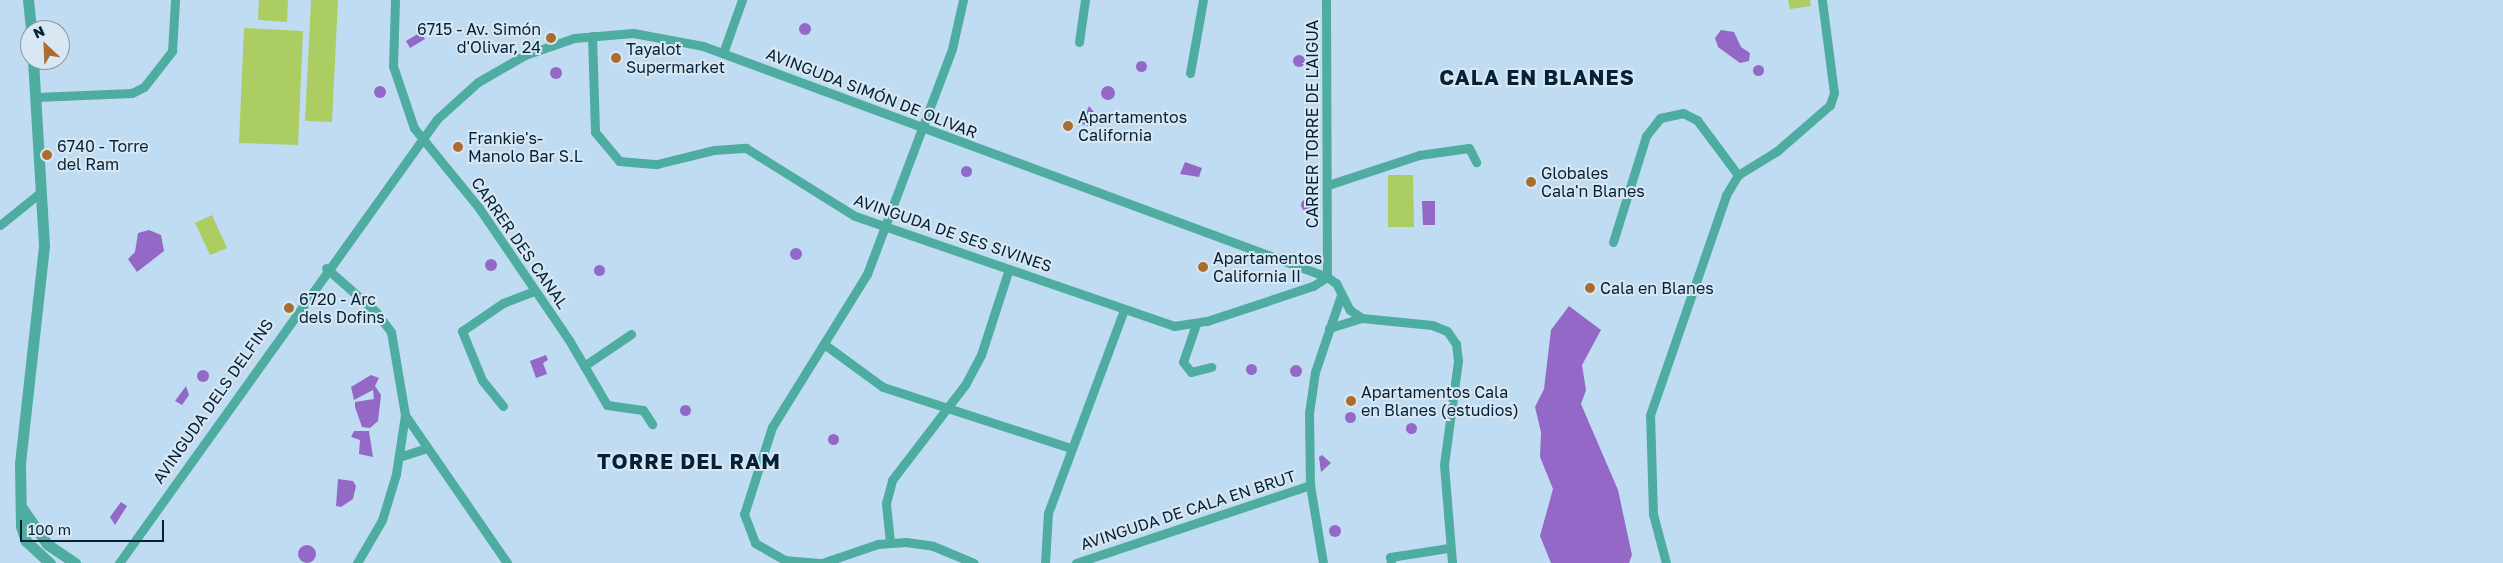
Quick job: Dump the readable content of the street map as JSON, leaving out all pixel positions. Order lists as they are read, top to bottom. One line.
{"streets":{"street":["AVINGUDA SIMÓN DE OLIVAR","CARRER TORRE DE L'AIGUA","AVINGUDA DE SES SIVINES","CARRER DES CANAL","AVINGUDA DELS DELFINS","AVINGUDA DE CALA EN BRUT"]},"crossings":[["AVINGUDA SIMÓN DE OLIVAR","CARRER TORRE DE L'AIGUA"],["AVINGUDA SIMÓN DE OLIVAR","AVINGUDA DE SES SIVINES"],["AVINGUDA SIMÓN DE OLIVAR","CARRER DES CANAL"],["AVINGUDA SIMÓN DE OLIVAR","AVINGUDA DELS DELFINS"],["CARRER TORRE DE L'AIGUA","AVINGUDA DE SES SIVINES"],["CARRER DES CANAL","AVINGUDA DELS DELFINS"]],"districts":["CALA EN BLANES","TORRE DEL RAM"],"places":["6715 - Av. Simón d'Olivar, 24","Tayalot Supermarket","Apartamentos California","Frankie's- Manolo Bar S.L","6740 - Torre del Ram","Globales Cala'n Blanes","Apartamentos California II","Cala en Blanes","6720 - Arc dels Dofins","Apartamentos Cala en Blanes (estudios)"],"scale_bar":"100 m","north":"top left"}
